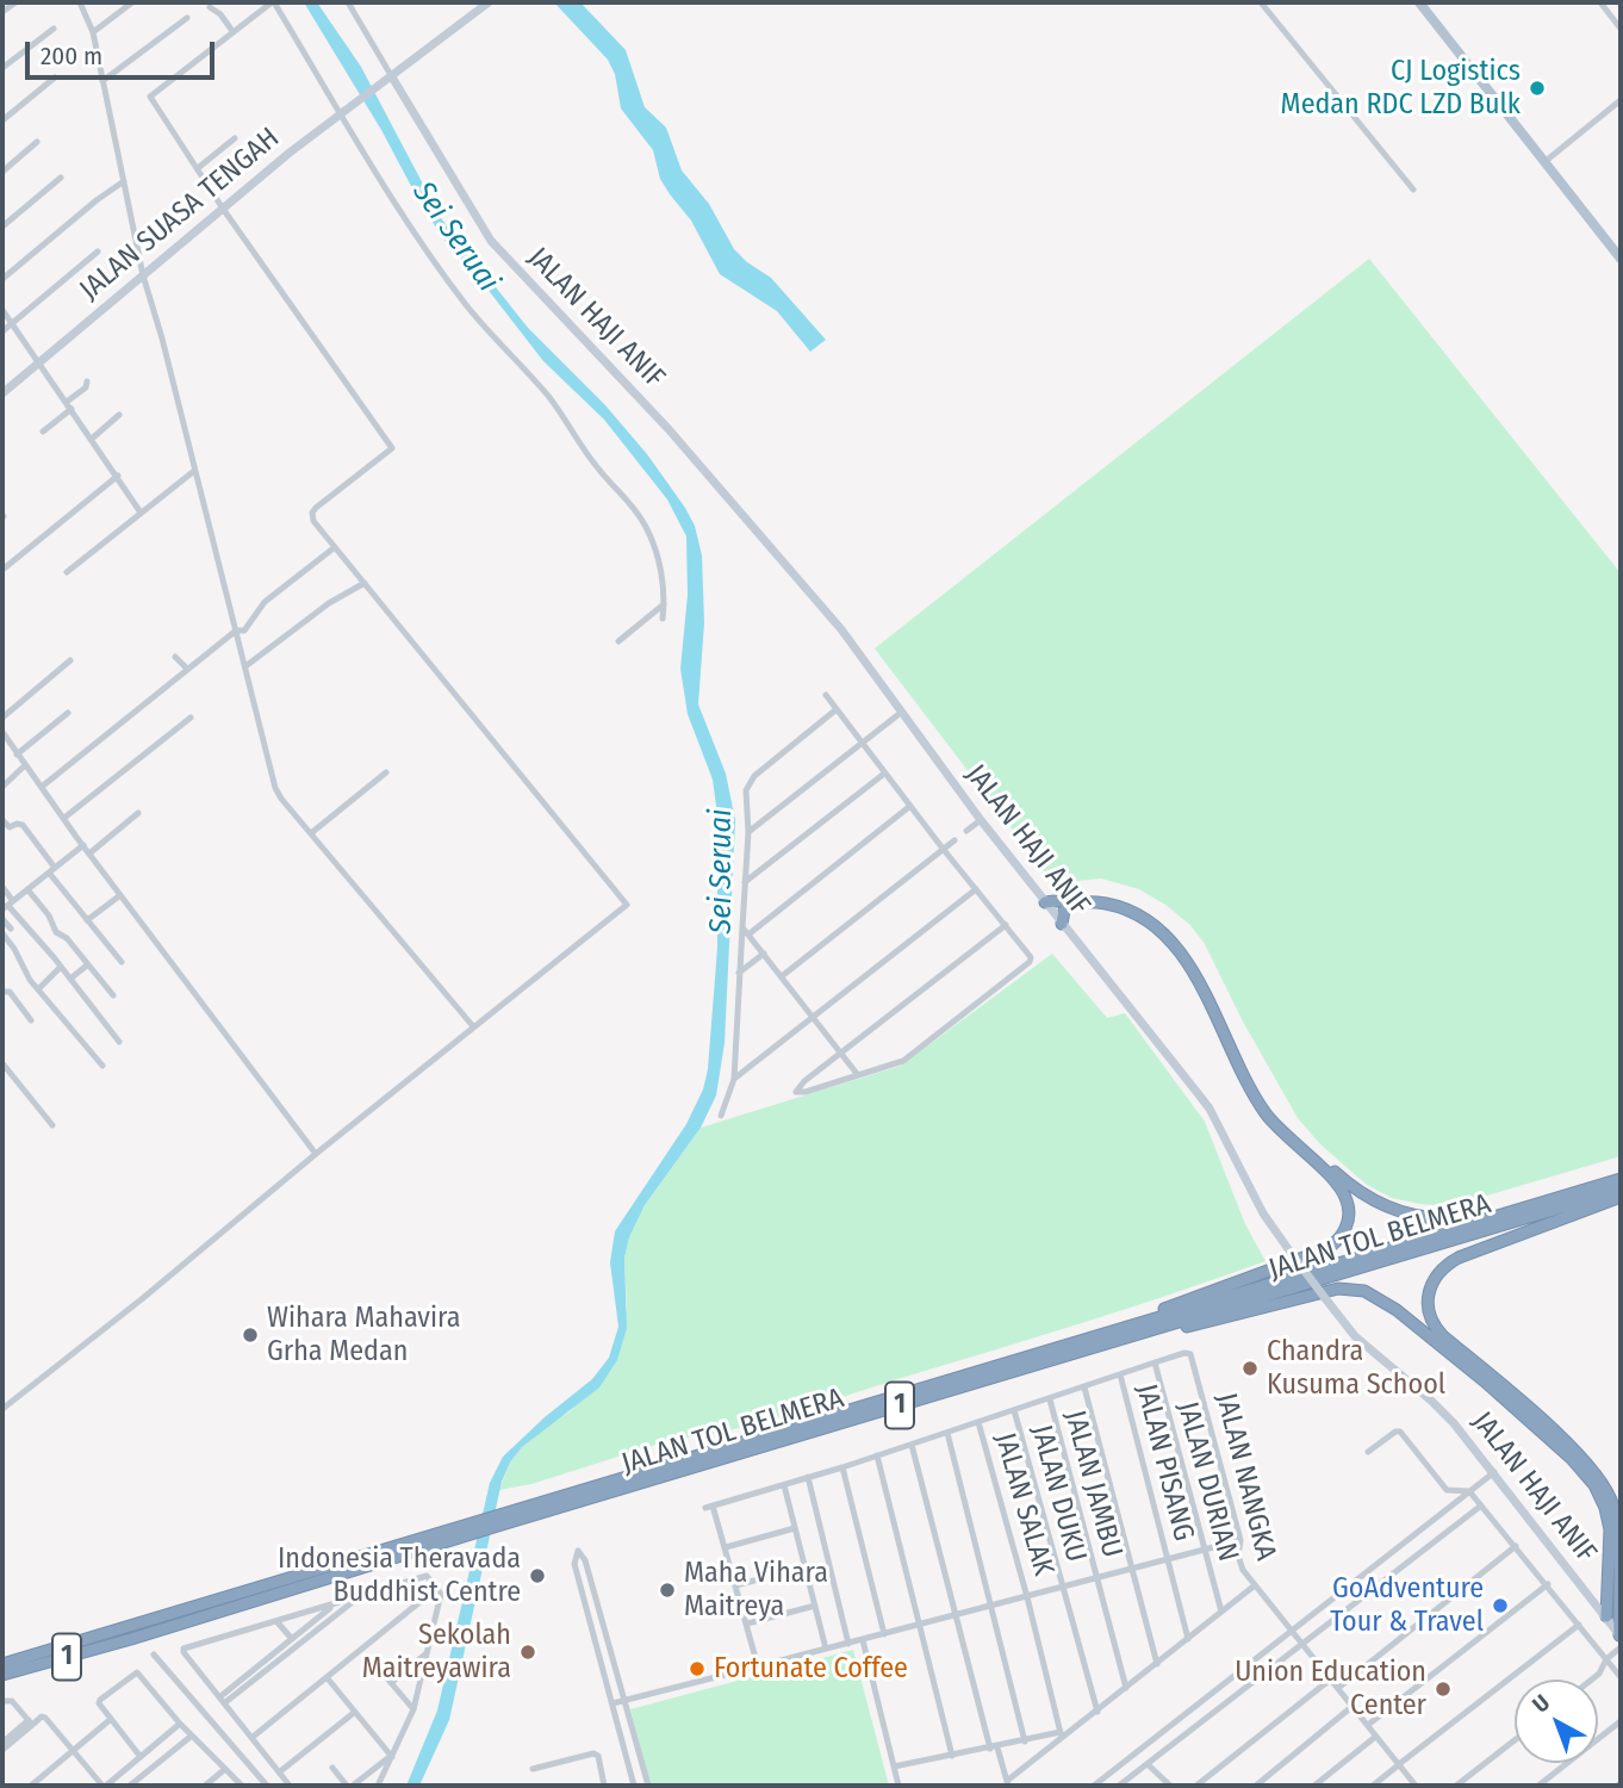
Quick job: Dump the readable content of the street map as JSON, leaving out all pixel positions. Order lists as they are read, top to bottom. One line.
{"streets":{"highway":["JALAN TOL BELMERA","1"],"main road":["JALAN SUASA TENGAH","JALAN HAJI ANIF"],"street":["JALAN PISANG","JALAN NANGKA","JALAN DURIAN","JALAN JAMBU","JALAN DUKU","JALAN SALAK"]},"crossings":[["JALAN SUASA TENGAH","JALAN HAJI ANIF"],["JALAN NANGKA","JALAN DURIAN"]],"water":["Sei Seruai"],"places":["CJ Logistics Medan RDC LZD Bulk","Wihara Mahavira Grha Medan","Chandra Kusuma School","Indonesia Theravada Buddhist Centre","Maha Vihara Maitreya","GoAdventure Tour & Travel","Sekolah Maitreyawira","Fortunate Coffee","Union Education Center"],"scale_bar":"200 m","north":"top left"}
